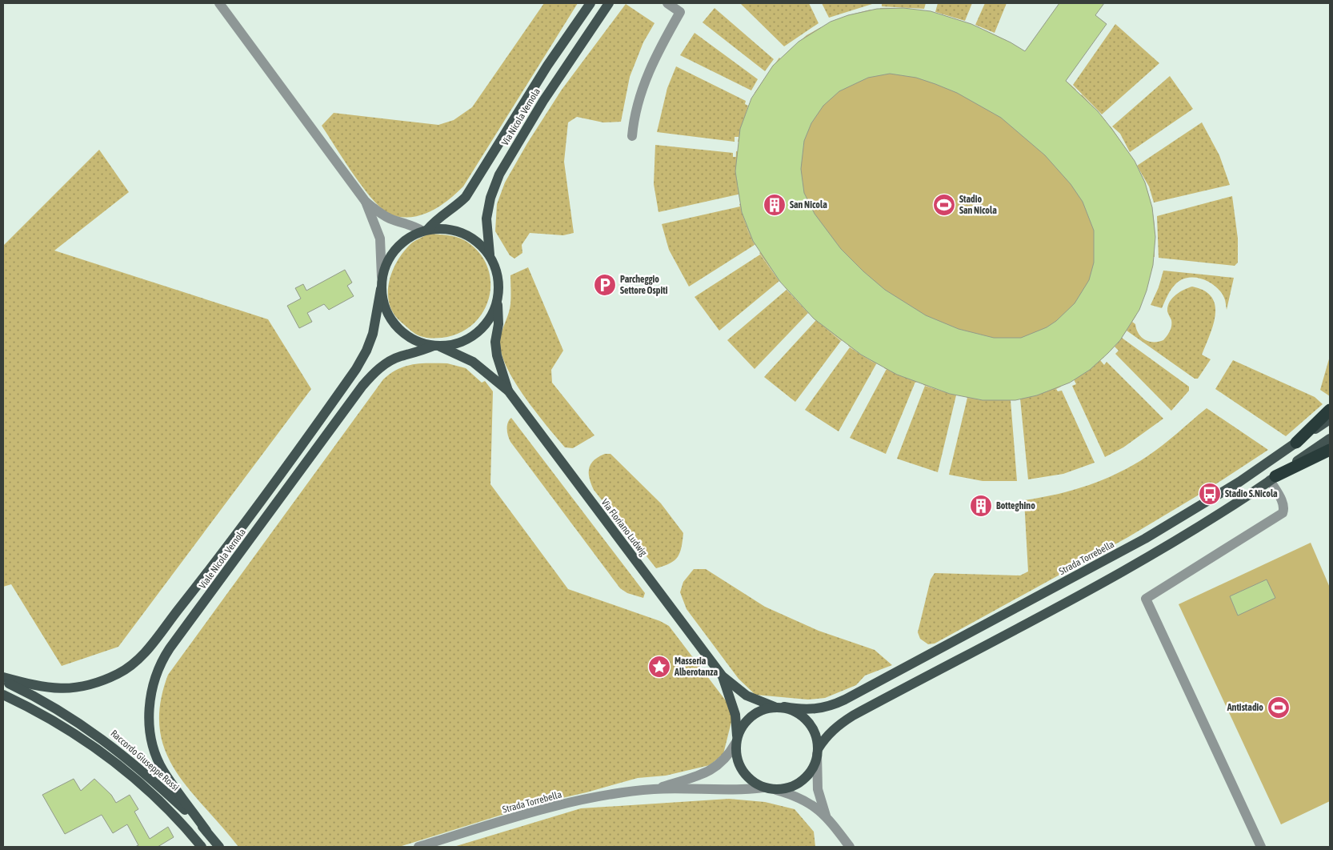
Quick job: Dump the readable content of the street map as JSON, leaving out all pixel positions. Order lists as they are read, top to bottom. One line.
{"streets":{"main road":["Via Nicola Vernola","Via Floriano Ludwig","Strada Torrebella","Viale Nicola Vernola","Raccordo Giuseppe Rossi"]},"crossings":[["Via Nicola Vernola","Viale Nicola Vernola"],["Viale Nicola Vernola","Raccordo Giuseppe Rossi"]],"places":{"building":["San Nicola","Botteghino"],"sports":["Stadio San Nicola","Antistadio"],"parking":["Parcheggio Settore Ospiti"],"bus stop":["Stadio S.Nicola"],"place":["Masseria Alberotanza"]}}
